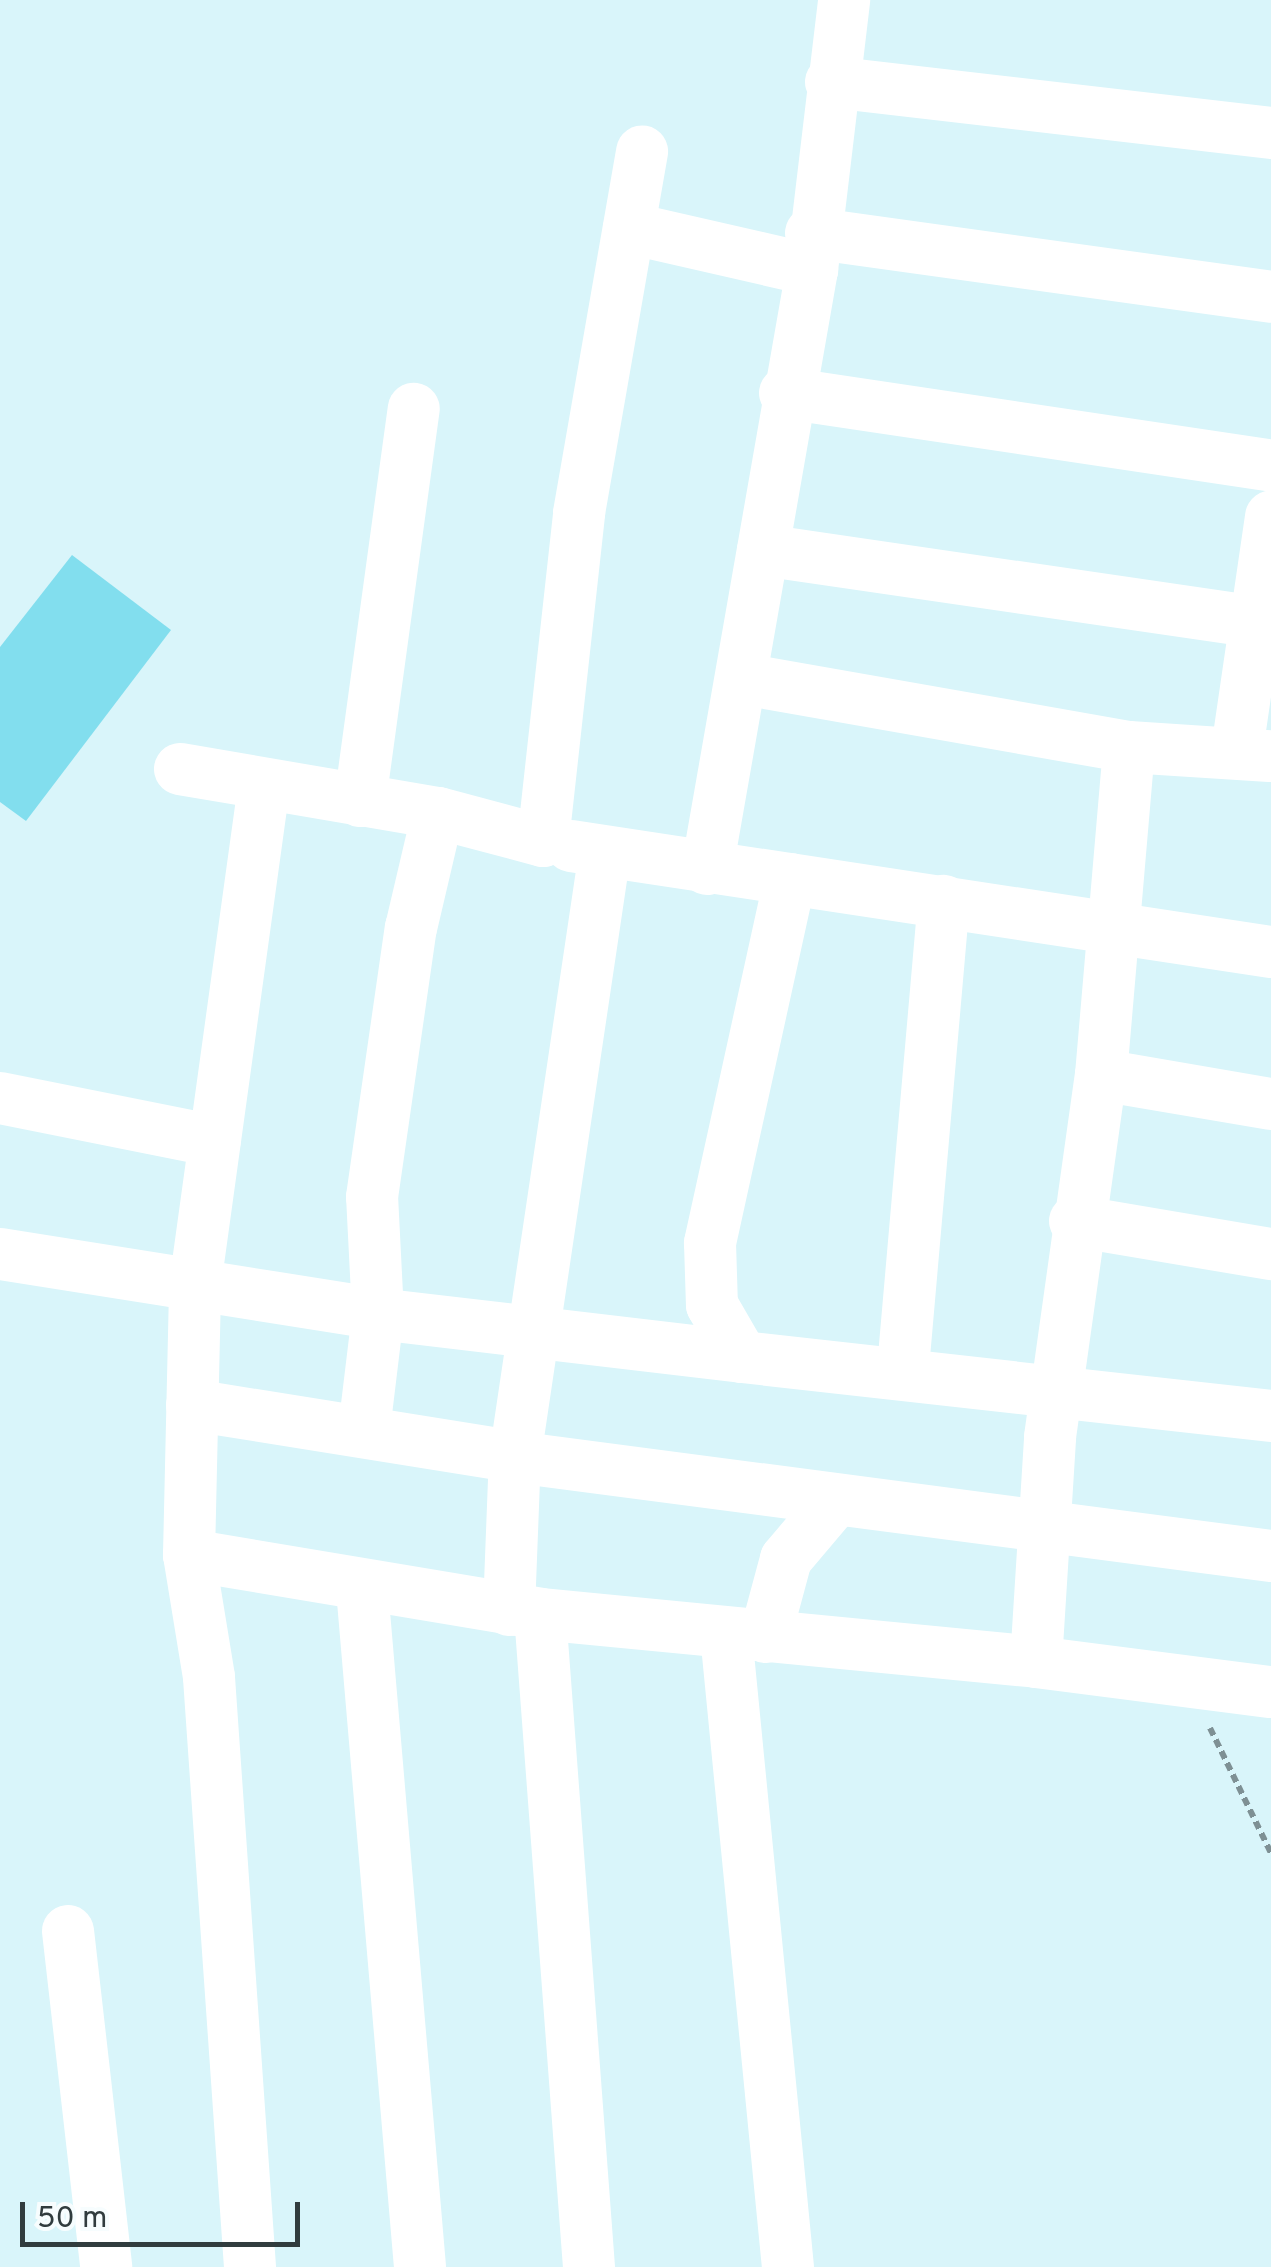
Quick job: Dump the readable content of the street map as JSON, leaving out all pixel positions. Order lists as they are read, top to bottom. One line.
{"scale_bar":"50 m"}
